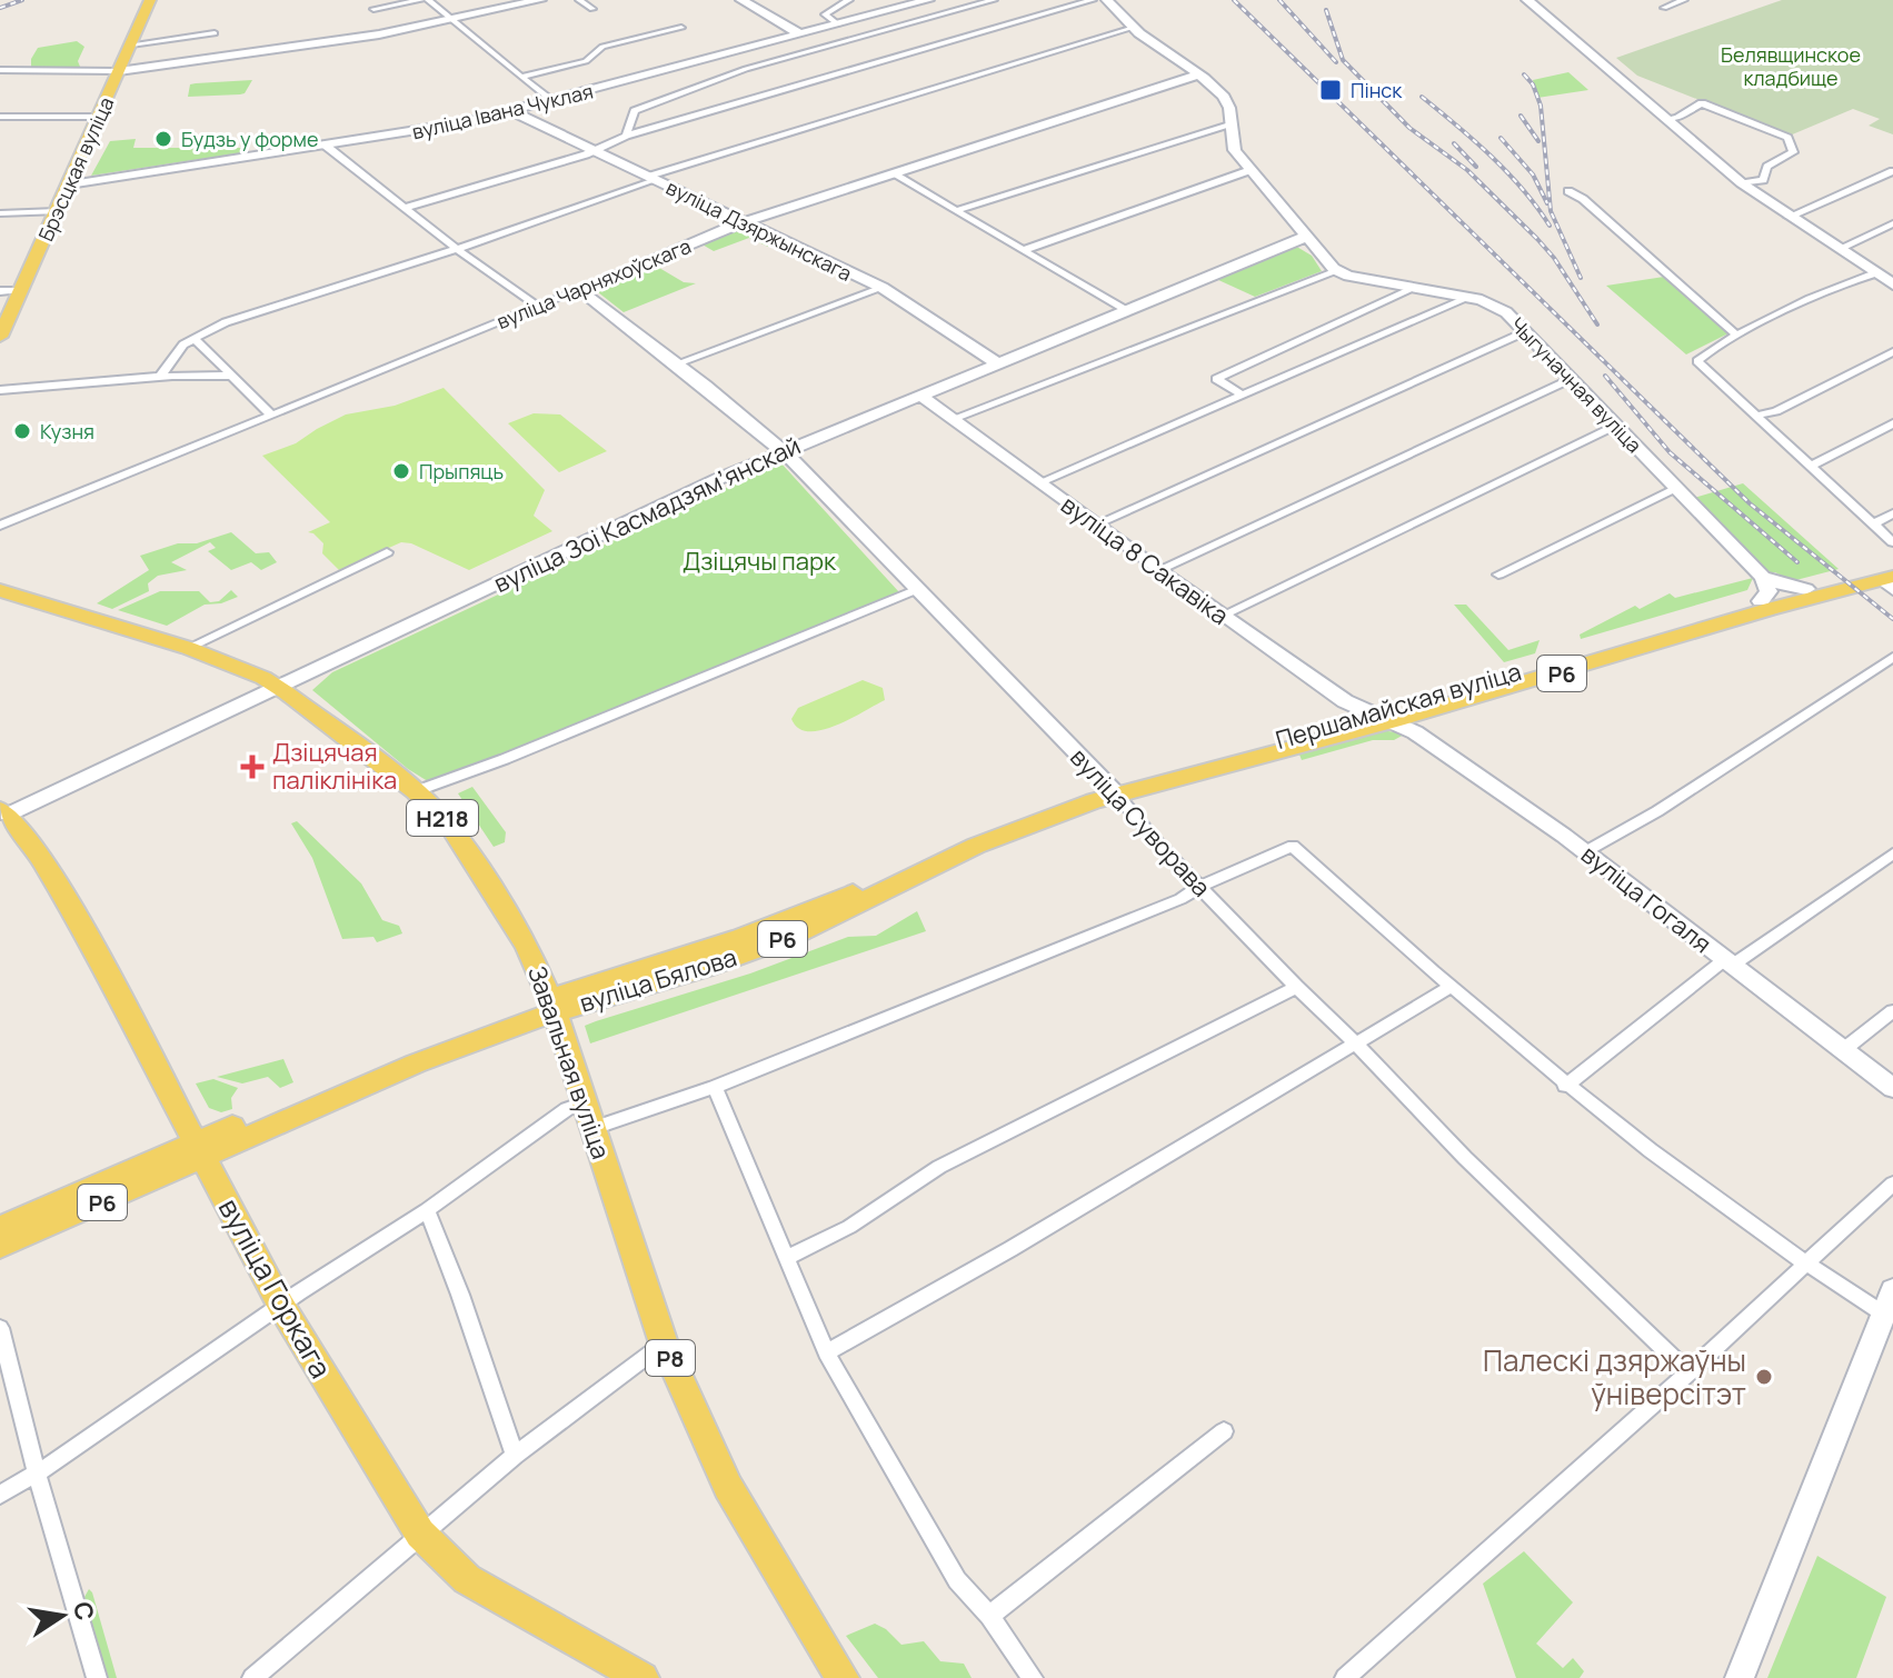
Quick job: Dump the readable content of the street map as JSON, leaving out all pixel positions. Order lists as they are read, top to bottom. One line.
{"streets":{"main road":["Брэсцкая вуліца","Р6","Першамайская вуліца","Н218","вуліца Бялова","Завальная вуліца","вуліца Горкага","Р8"],"street":["вуліца Івана Чуклая","вуліца Дзяржынскага","вуліца Чарняхоўскага","Чыгуначная вуліца","вуліца Зоі Касмадзямʼянскай","вуліца 8 Сакавіка","вуліца Суворава","вуліца Гогаля"]},"crossings":[["вуліца Івана Чуклая","Брэсцкая вуліца"],["вуліца Івана Чуклая","вуліца Дзяржынскага"],["вуліца Дзяржынскага","вуліца Чарняхоўскага"],["вуліца Дзяржынскага","вуліца Зоі Касмадзямʼянскай"],["вуліца Чарняхоўскага","вуліца Суворава"],["Чыгуначная вуліца","Першамайская вуліца"],["вуліца Зоі Касмадзямʼянскай","вуліца 8 Сакавіка"],["вуліца Зоі Касмадзямʼянскай","вуліца Суворава"],["вуліца Зоі Касмадзямʼянскай","Завальная вуліца"],["вуліца Зоі Касмадзямʼянскай","вуліца Горкага"],["вуліца 8 Сакавіка","Першамайская вуліца"],["вуліца 8 Сакавіка","вуліца Гогаля"],["Першамайская вуліца","вуліца Суворава"],["Першамайская вуліца","вуліца Гогаля"],["Першамайская вуліца","вуліца Бялова"],["вуліца Суворава","вуліца Бялова"],["вуліца Бялова","Завальная вуліца"],["вуліца Бялова","вуліца Горкага"]],"parks":["Белявщинское кладбище","Дзіцячы парк"],"places":{"transit":["Пінск"],"other":["Будзь у форме","Кузня","Прыпяць","Палескі дзяржаўны ўніверсітэт"],"health":["Дзіцячая паліклініка"]},"north":"right"}
